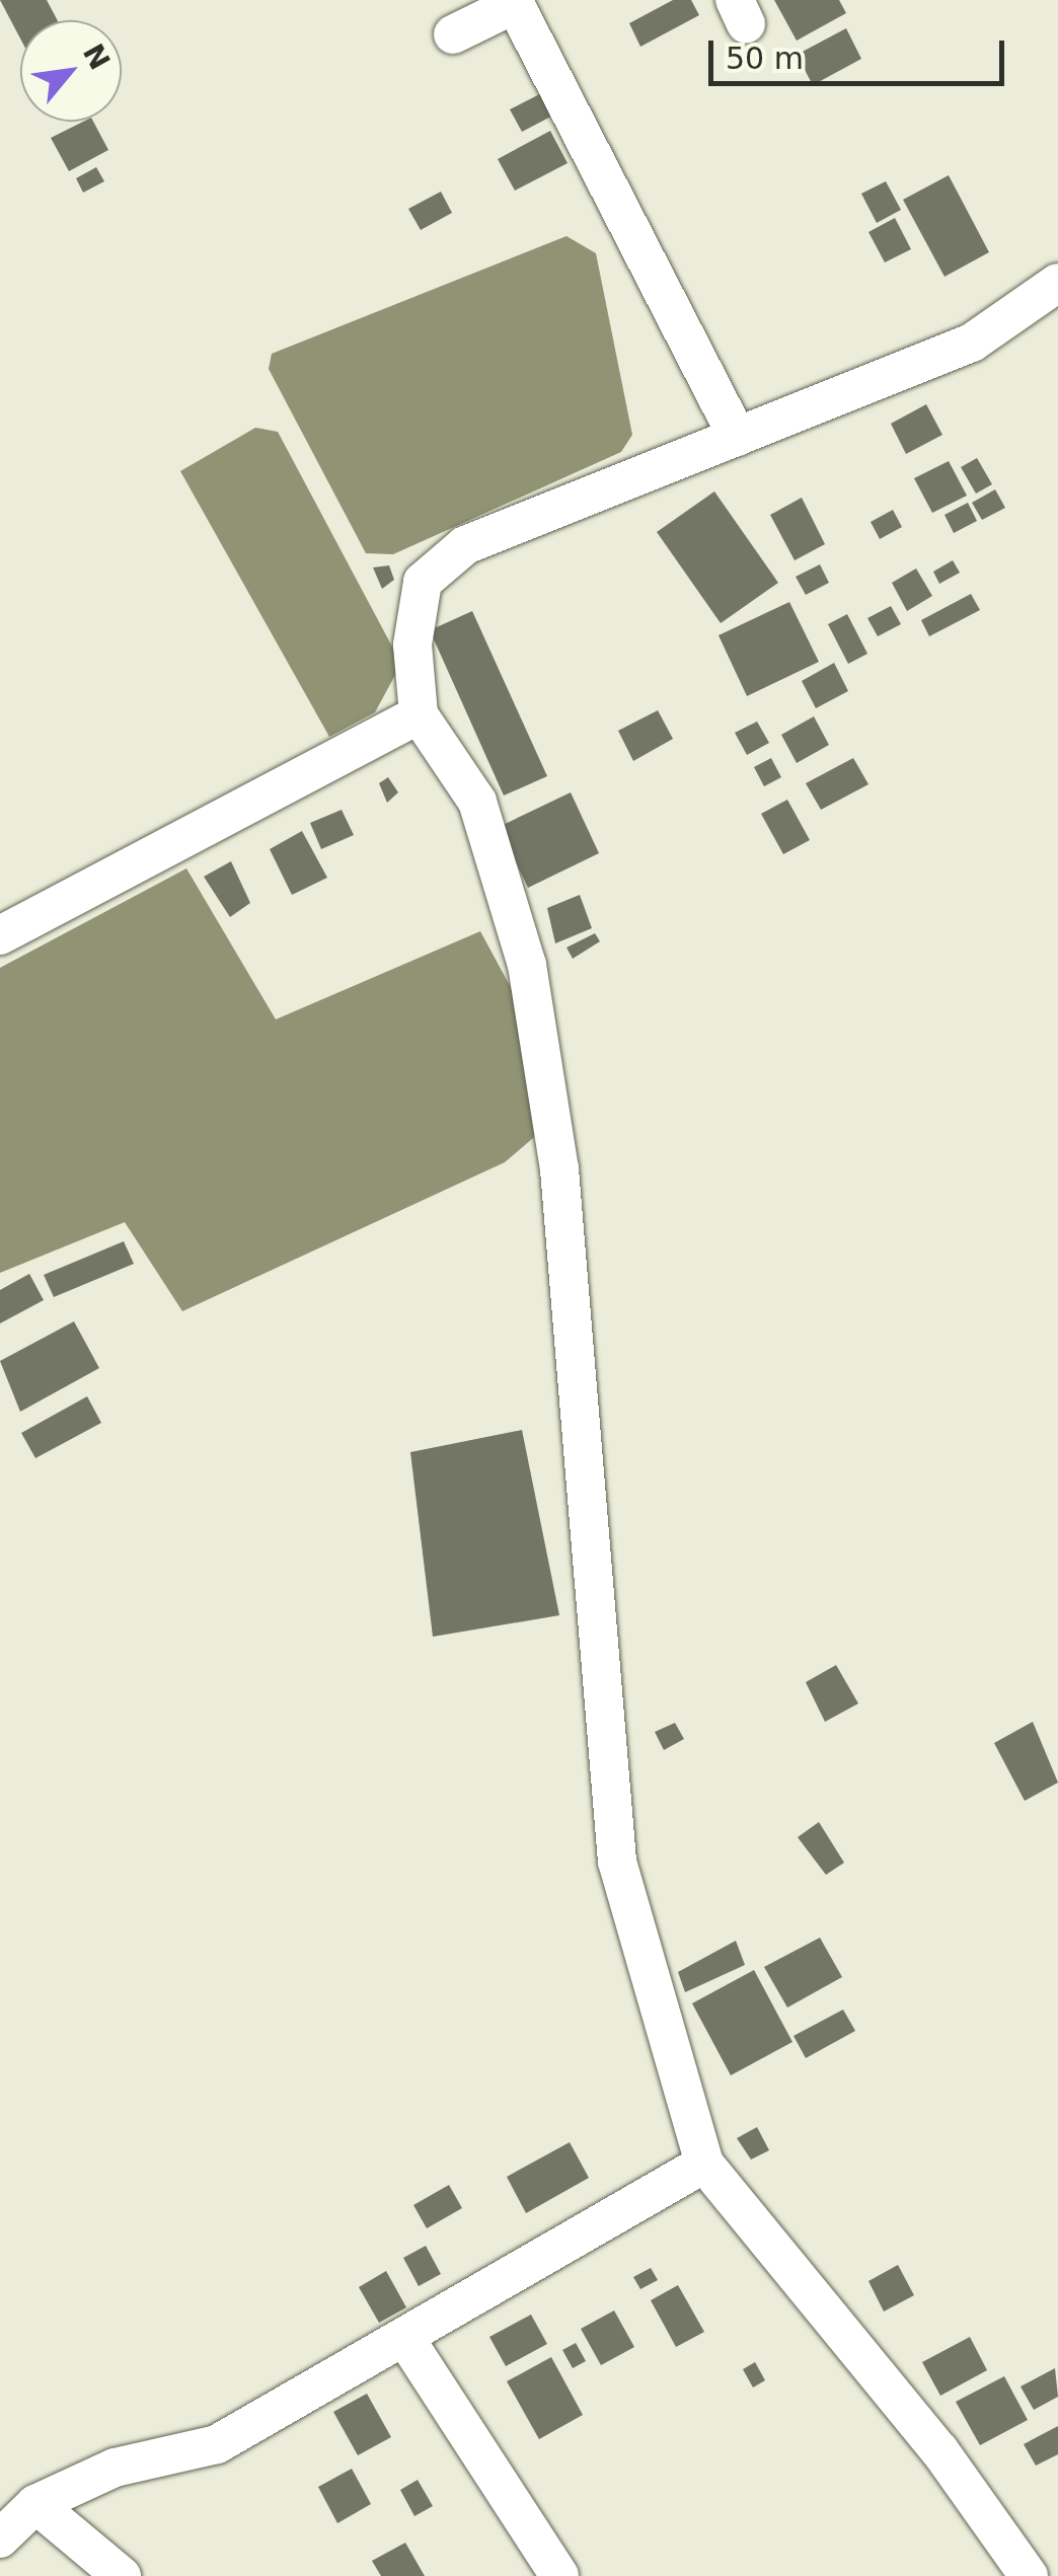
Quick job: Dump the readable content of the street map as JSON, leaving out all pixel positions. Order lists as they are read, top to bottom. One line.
{"scale_bar":"50 m","north":"top right"}
